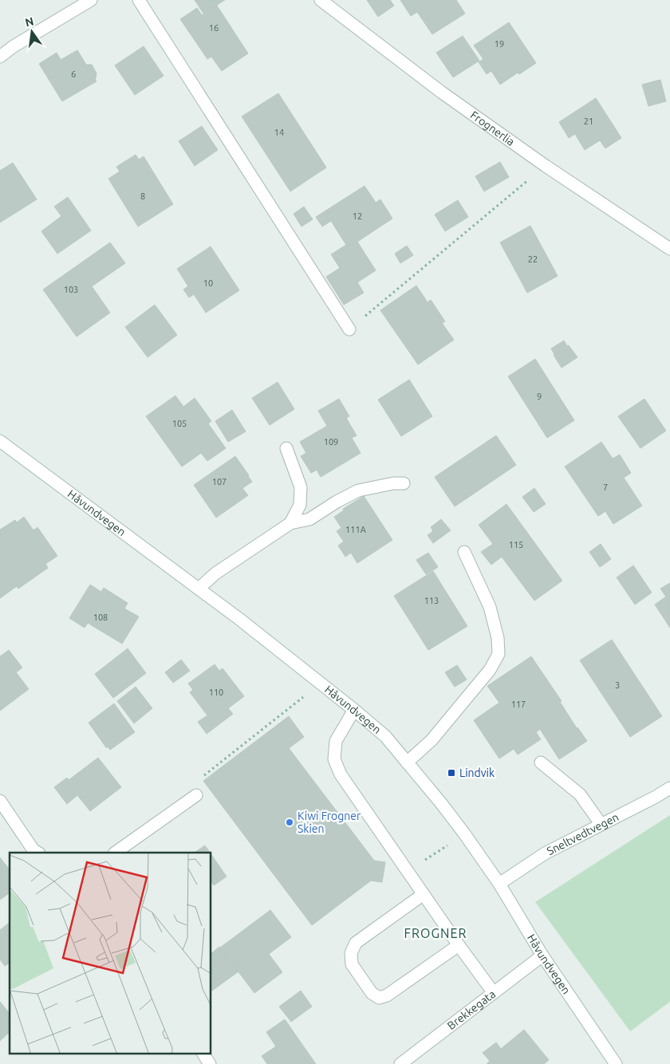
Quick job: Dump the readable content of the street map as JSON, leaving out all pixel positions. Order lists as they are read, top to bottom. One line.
{"streets":{"main road":["Frognerlia","Håvundvegen","Sneltvedtvegen","Brekkegata"]},"crossings":[["Håvundvegen","Sneltvedtvegen"],["Håvundvegen","Brekkegata"]],"districts":["FROGNER"],"places":{"transit":["Lindvik"],"other":["Kiwi Frogner Skien"]},"house_numbers":["16","19","6","21","14","8","12","22","10","103","9","105","109","107","7","111A","115","113","108","3","110","117"],"north":"top"}
